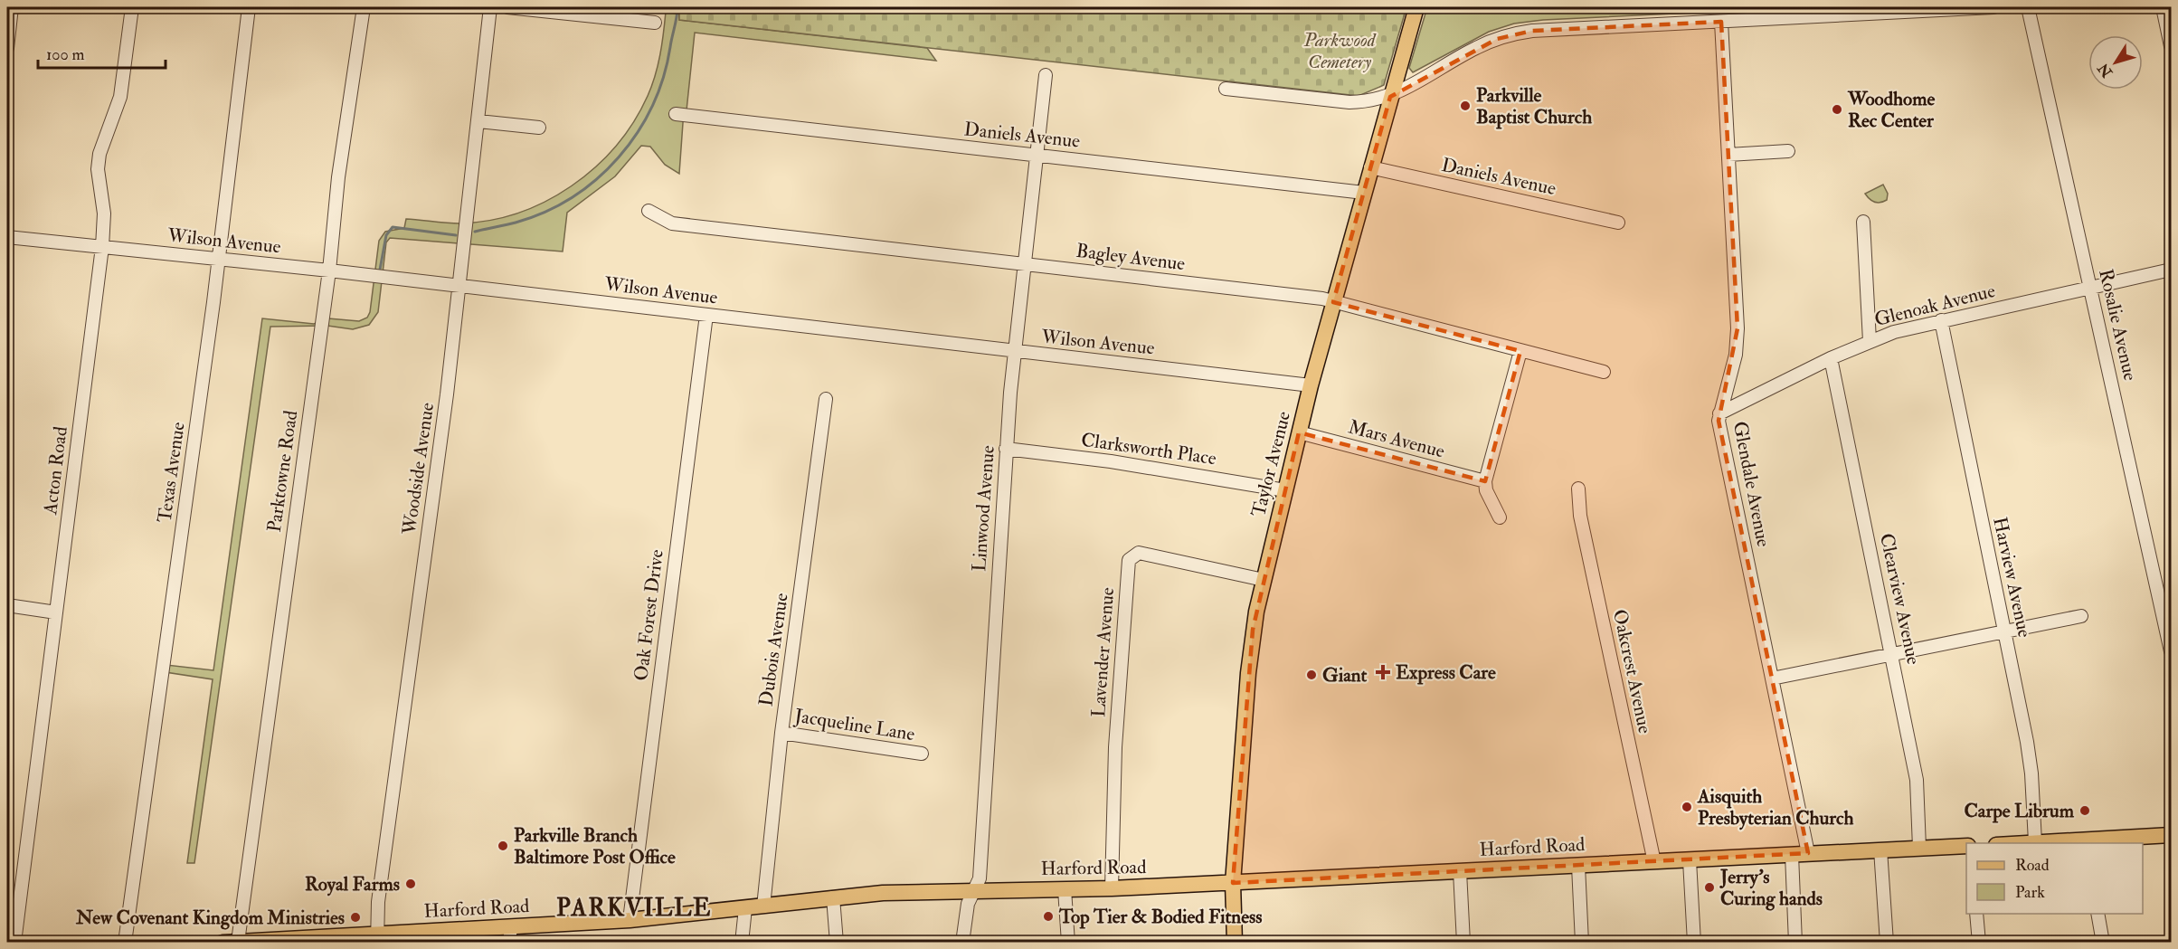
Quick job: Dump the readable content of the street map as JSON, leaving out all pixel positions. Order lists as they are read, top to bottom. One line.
{"streets":{"main road":["Taylor Avenue","Harford Road"],"street":["Daniels Avenue","Wilson Avenue","Bagley Avenue","Glenoak Avenue","Rosalie Avenue","Mars Avenue","Clarksworth Place","Woodside Avenue","Acton Road","Parktowne Road","Texas Avenue","Glendale Avenue","Linwood Avenue","Harview Avenue","Clearview Avenue","Oak Forest Drive","Dubois Avenue","Lavender Avenue","Oakcrest Avenue","Jacqueline Lane"]},"crossings":[["Daniels Avenue","Taylor Avenue"],["Daniels Avenue","Linwood Avenue"],["Wilson Avenue","Taylor Avenue"],["Wilson Avenue","Woodside Avenue"],["Wilson Avenue","Acton Road"],["Wilson Avenue","Parktowne Road"],["Wilson Avenue","Texas Avenue"],["Wilson Avenue","Linwood Avenue"],["Wilson Avenue","Oak Forest Drive"],["Bagley Avenue","Taylor Avenue"],["Bagley Avenue","Linwood Avenue"],["Glenoak Avenue","Rosalie Avenue"],["Glenoak Avenue","Glendale Avenue"],["Glenoak Avenue","Harview Avenue"],["Glenoak Avenue","Clearview Avenue"],["Mars Avenue","Taylor Avenue"],["Clarksworth Place","Taylor Avenue"],["Clarksworth Place","Linwood Avenue"],["Taylor Avenue","Lavender Avenue"],["Taylor Avenue","Harford Road"],["Woodside Avenue","Harford Road"],["Parktowne Road","Harford Road"],["Glendale Avenue","Harford Road"],["Linwood Avenue","Harford Road"],["Clearview Avenue","Harford Road"],["Oak Forest Drive","Harford Road"],["Dubois Avenue","Jacqueline Lane"],["Dubois Avenue","Harford Road"],["Lavender Avenue","Harford Road"],["Oakcrest Avenue","Harford Road"]],"districts":["PARKVILLE"],"parks":["Parkwood Cemetery"],"places":{"other":["Parkville Baptist Church","Woodhome Rec Center","Giant","Aisquith Presbyterian Church","Carpe Librum","Parkville Branch Baltimore Post Office","Royal Farms","Jerry's Curing hands","Top Tier & Bodied Fitness","New Covenant Kingdom Ministries"],"health":["Express Care"]},"legend":["Road","Park"],"scale_bar":"100 m","north":"bottom left"}
